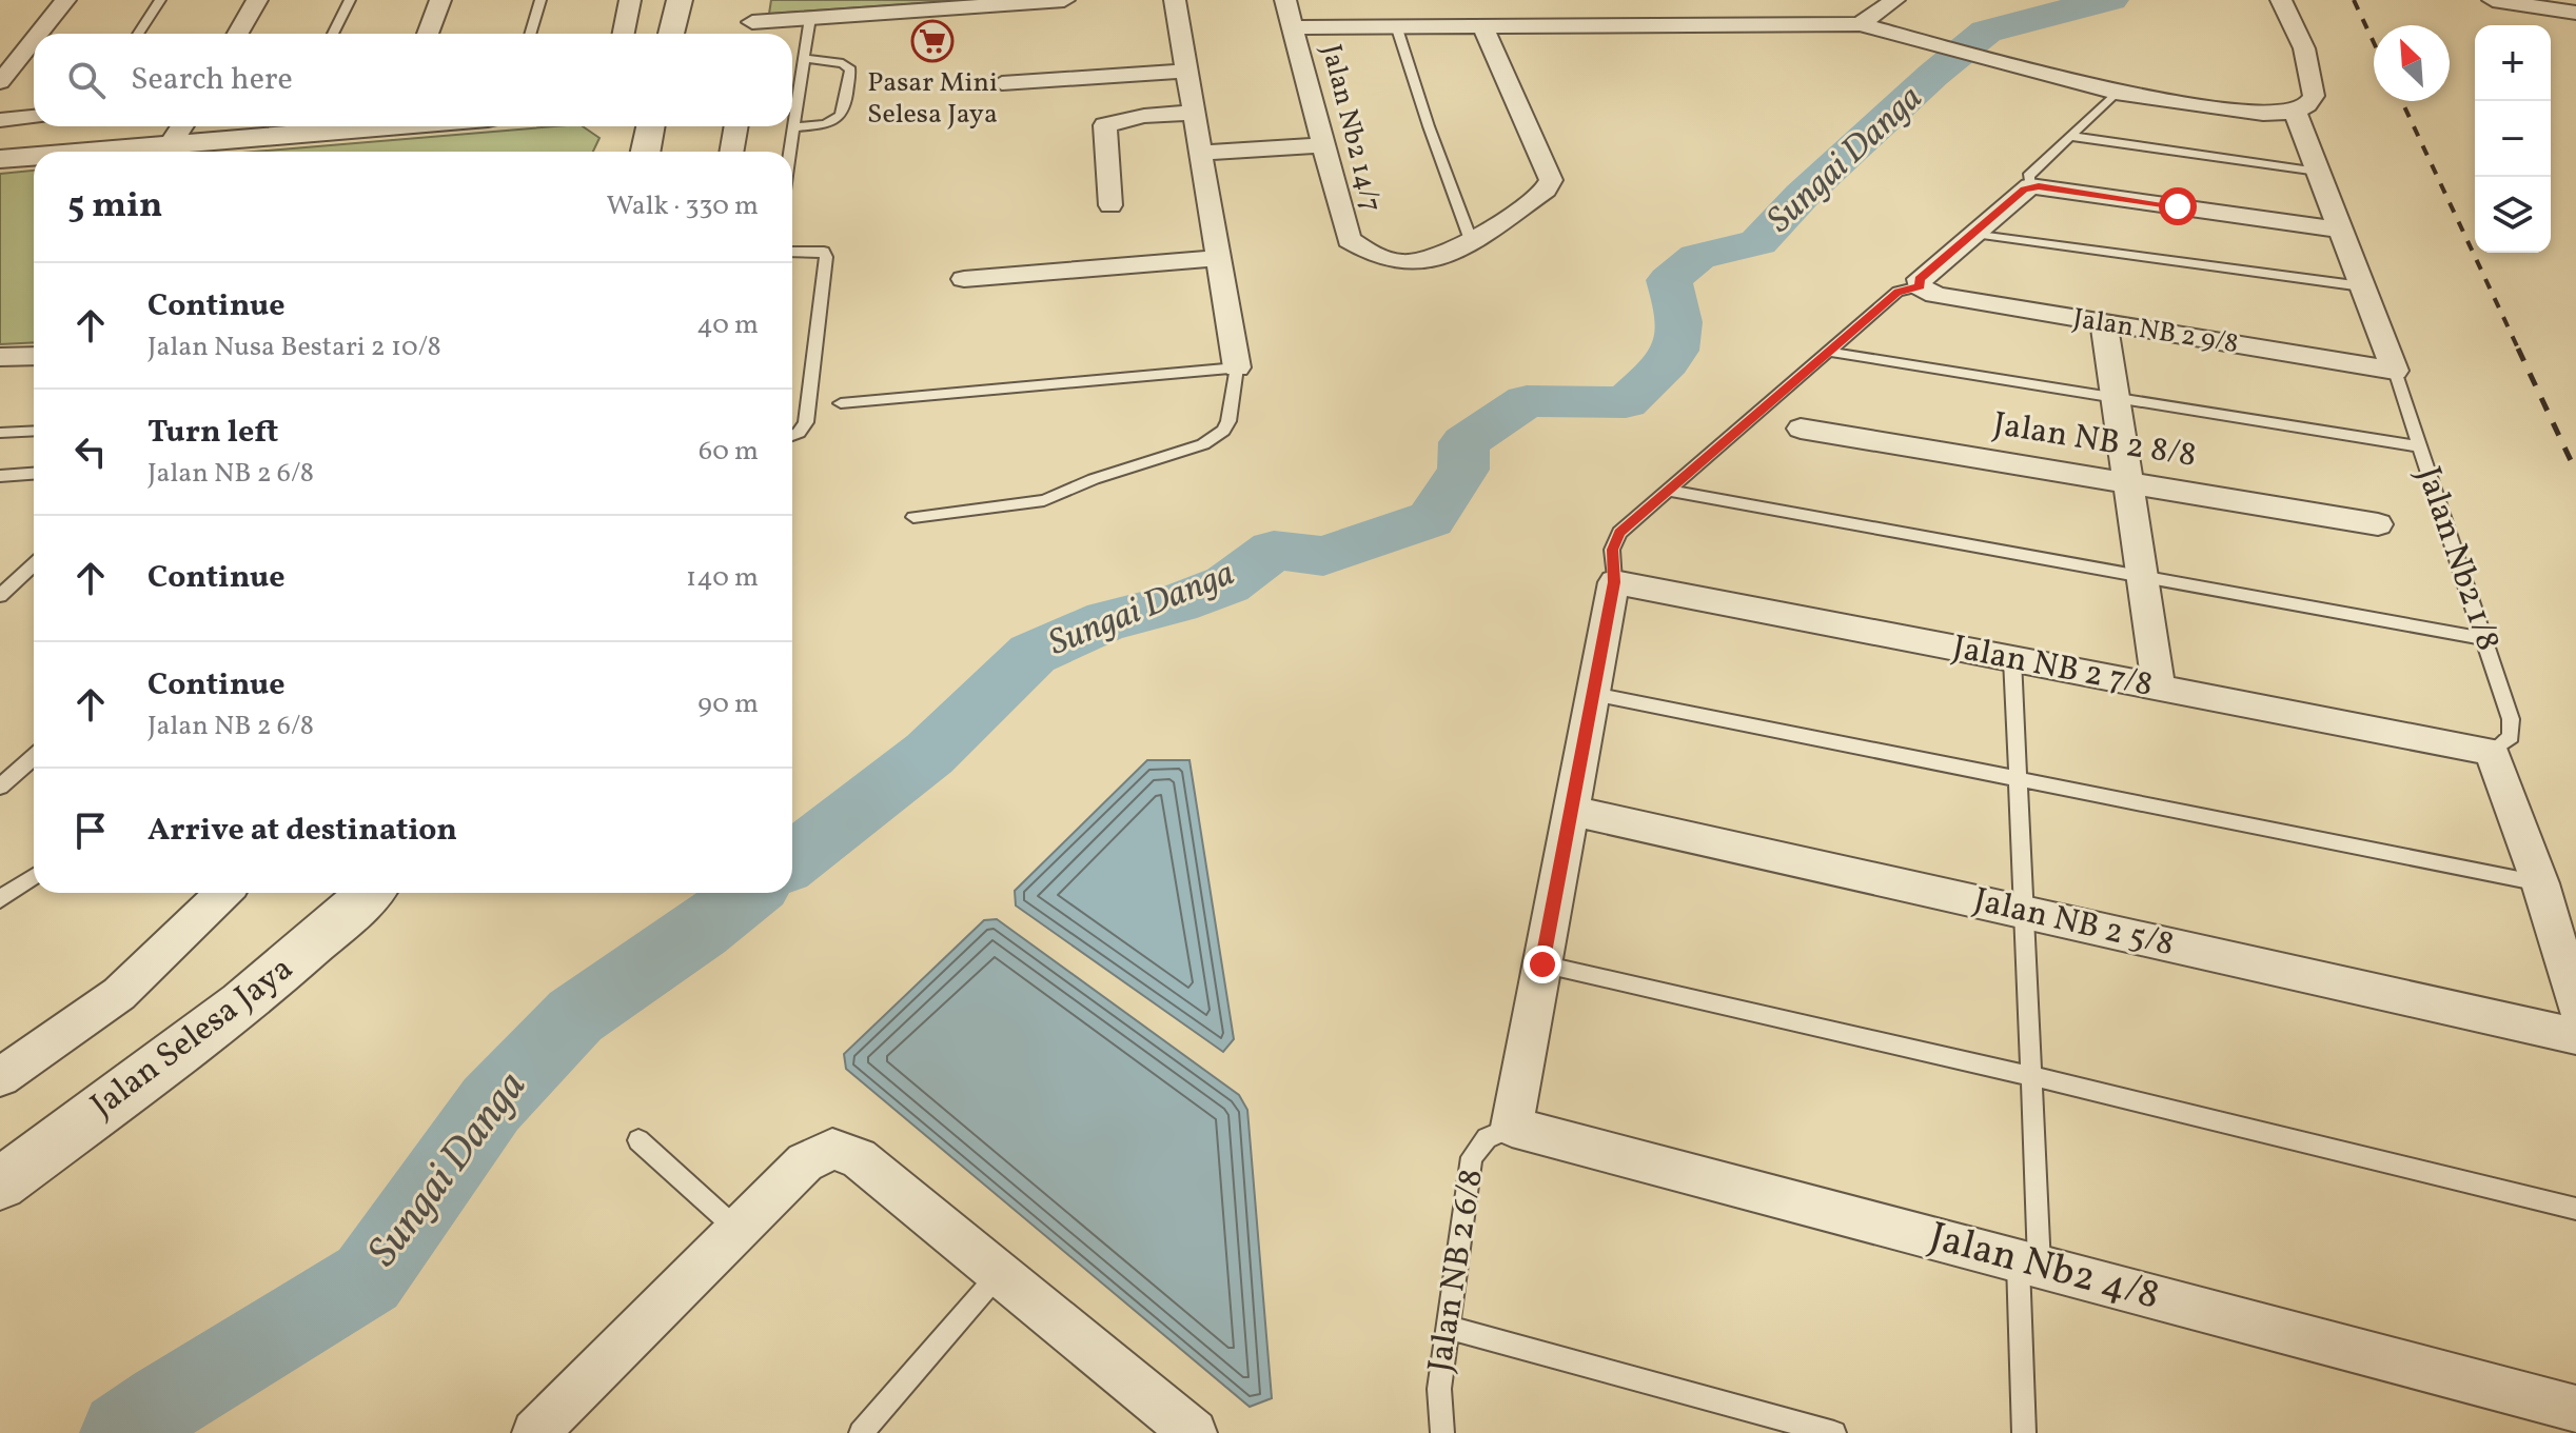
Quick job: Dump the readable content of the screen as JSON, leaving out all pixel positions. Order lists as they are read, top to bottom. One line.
{"streets":{"street":["Jalan Nb2 14/7","Jalan NB 2 9/8","Jalan NB 2 8/8","Jalan Nb2 1/8","Jalan NB 2 7/8","Jalan NB 2 5/8","Jalan Selesa Jaya","Jalan Nb2 4/8","Jalan NB 2 6/8"]},"crossings":[["Jalan NB 2 9/8","Jalan Nb2 1/8"],["Jalan Nb2 1/8","Jalan NB 2 7/8"],["Jalan NB 2 7/8","Jalan NB 2 6/8"],["Jalan NB 2 5/8","Jalan NB 2 6/8"],["Jalan Nb2 4/8","Jalan NB 2 6/8"]],"water":["Sungai Danga"],"places":{"supermarket":["Pasar Mini Selesa Jaya"]},"north":"top left","page":{"map_buttons":["+","−"],"search":"Search here","heading":["5 min","Walk · 330 m"],"list":[["Continue","Jalan Nusa Bestari 2 10/8","40 m"],["Turn left","Jalan NB 2 6/8","60 m"],["Continue","140 m"],["Continue","Jalan NB 2 6/8","90 m"],"Arrive at destination"]}}
